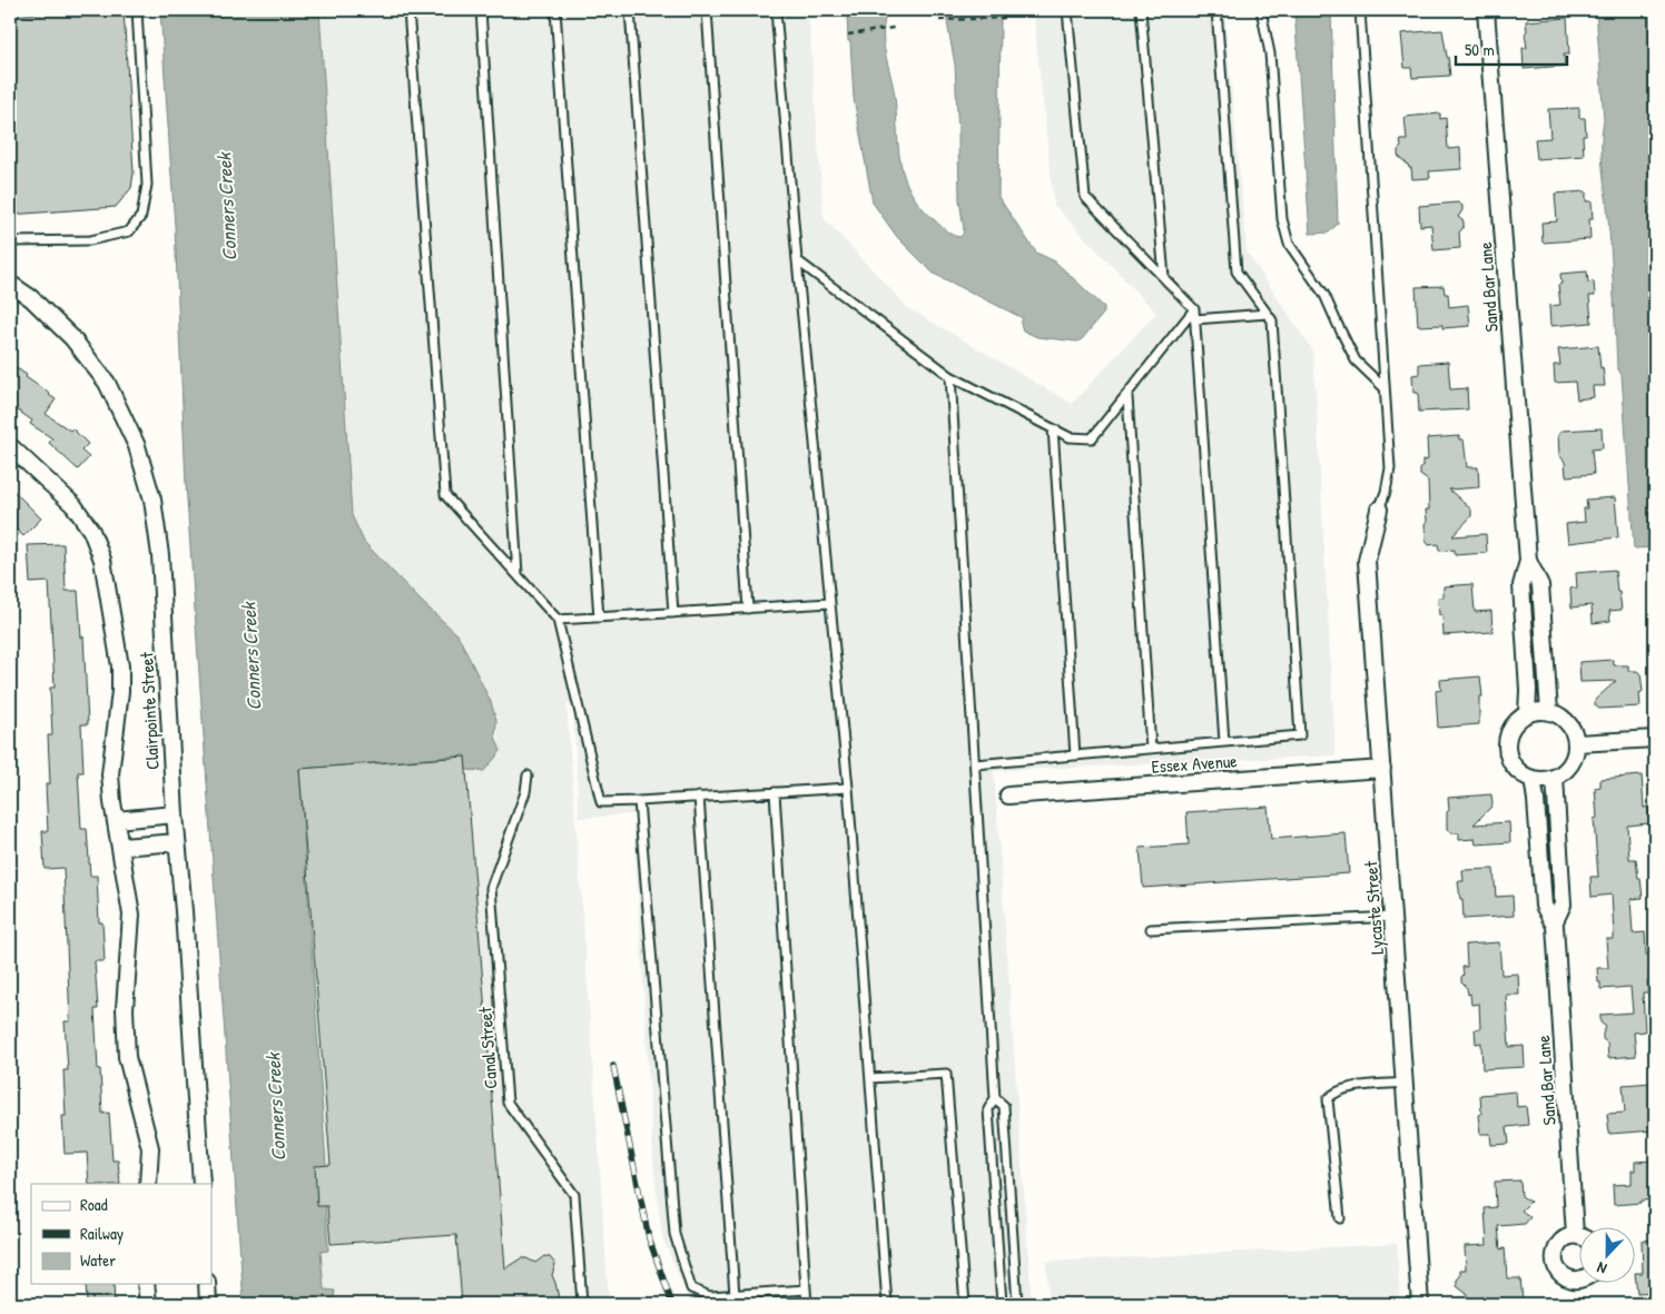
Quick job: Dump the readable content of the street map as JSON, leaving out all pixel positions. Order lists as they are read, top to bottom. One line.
{"streets":{"street":["Sand Bar Lane","Clairpointe Street","Essex Avenue","Lycaste Street"],"lane":["Canal Street"]},"crossings":[["Essex Avenue","Lycaste Street"]],"water":["Conners Creek"],"legend":["Road","Railway","Water"],"scale_bar":"50 m","north":"bottom"}
